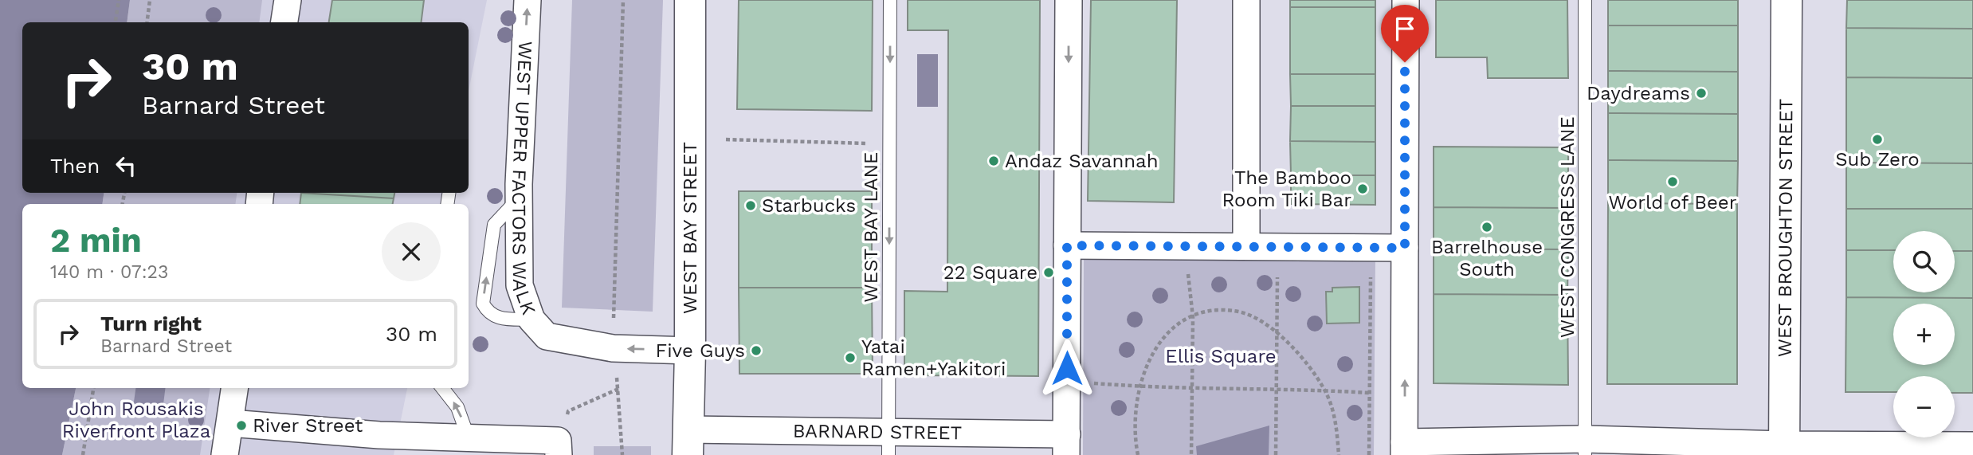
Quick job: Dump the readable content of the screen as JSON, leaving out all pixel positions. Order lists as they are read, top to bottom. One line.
{"streets":{"street":["WEST UPPER FACTORS WALK","WEST BROUGHTON STREET","WEST BAY STREET","BARNARD STREET"],"lane":["WEST BAY LANE","WEST CONGRESS LANE"]},"crossings":[["WEST UPPER FACTORS WALK","WEST BAY STREET"],["WEST BAY LANE","BARNARD STREET"],["WEST BAY STREET","BARNARD STREET"]],"one_way":["WEST BAY LANE"],"parks":["Ellis Square","John Rousakis Riverfront Plaza"],"places":["Daydreams","Sub Zero","Andaz Savannah","World of Beer","The Bamboo Room Tiki Bar","Starbucks","Barrelhouse South","22 Square","Five Guys","Yatai Ramen+Yakitori","River Street"],"page":{"turn":["30 m","Barnard Street"],"then":"Then","heading":["2 min","140 m · 07:23"],"map_buttons":["+","−"],"list":[{"name":"Turn right","note":"Barnard Street","value":"30 m"}]}}
